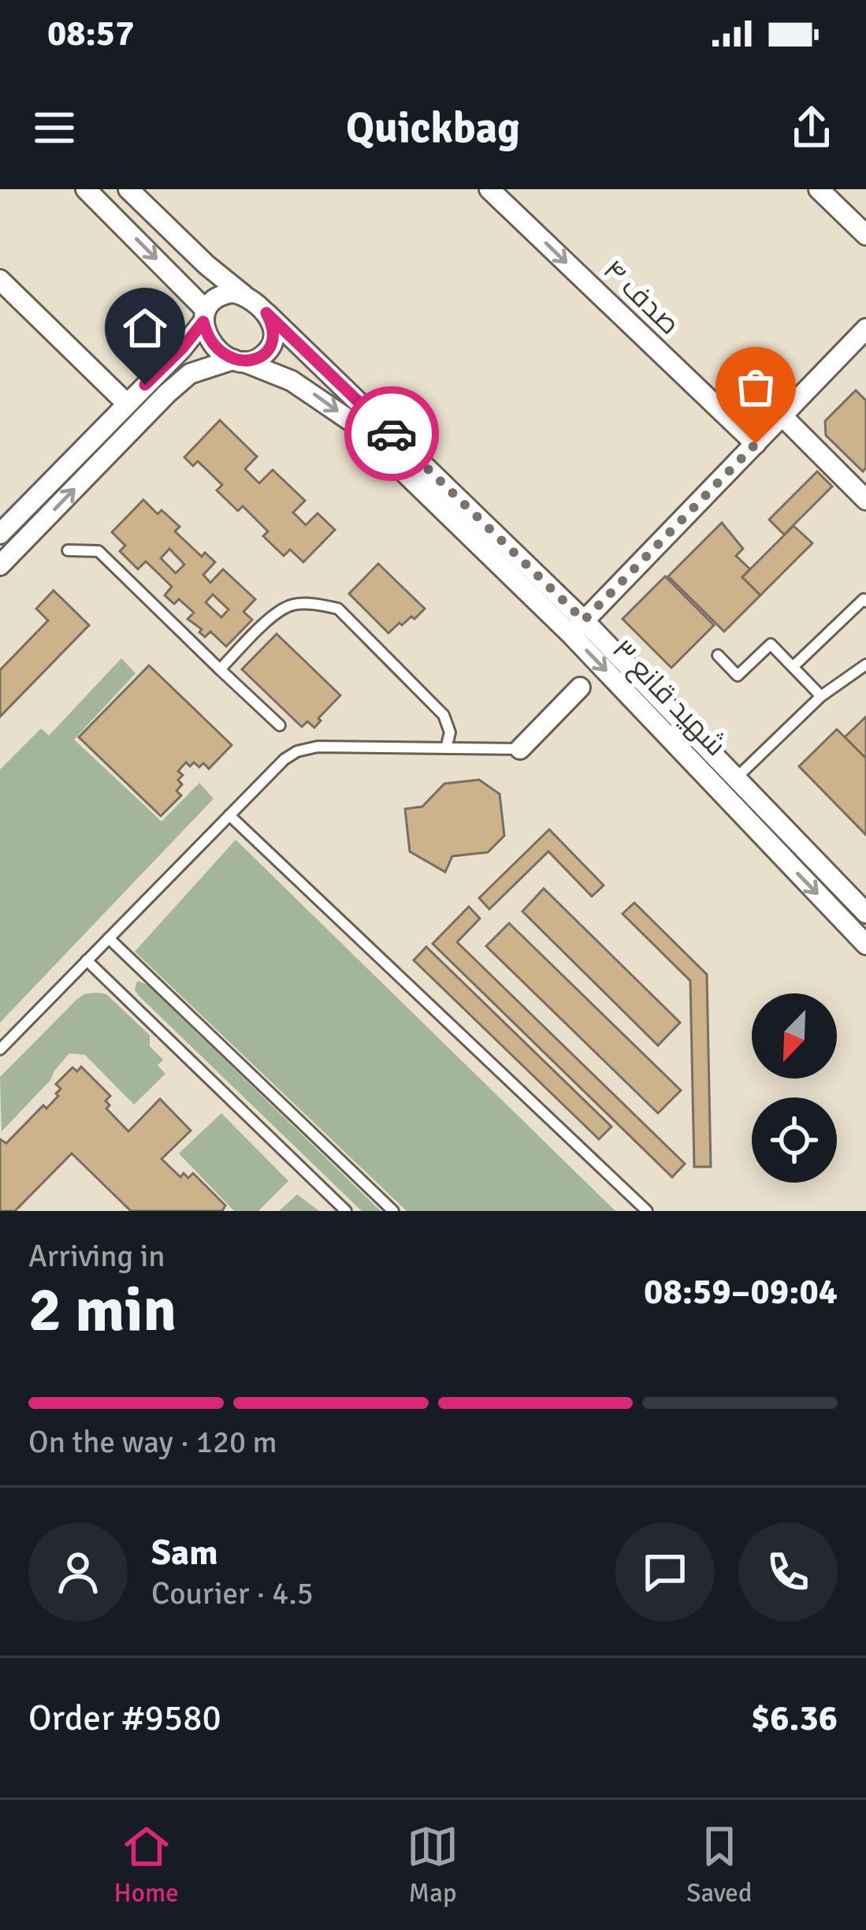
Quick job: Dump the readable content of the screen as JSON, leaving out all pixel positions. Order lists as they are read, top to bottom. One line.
{"streets":{"street":["صدف ۴","شهید قانع ۳"]},"one_way":["صدف ۴"],"north":"bottom left","page":{"status":"08:57","header":"Quickbag","heading":["2 min","Arriving in","08:59–09:04"],"panel":["Sam","Courier · 4.5","Order #9580","$6.36"],"bar":"On the way · 120 m","tabs":["Home","Map","Saved"]}}
